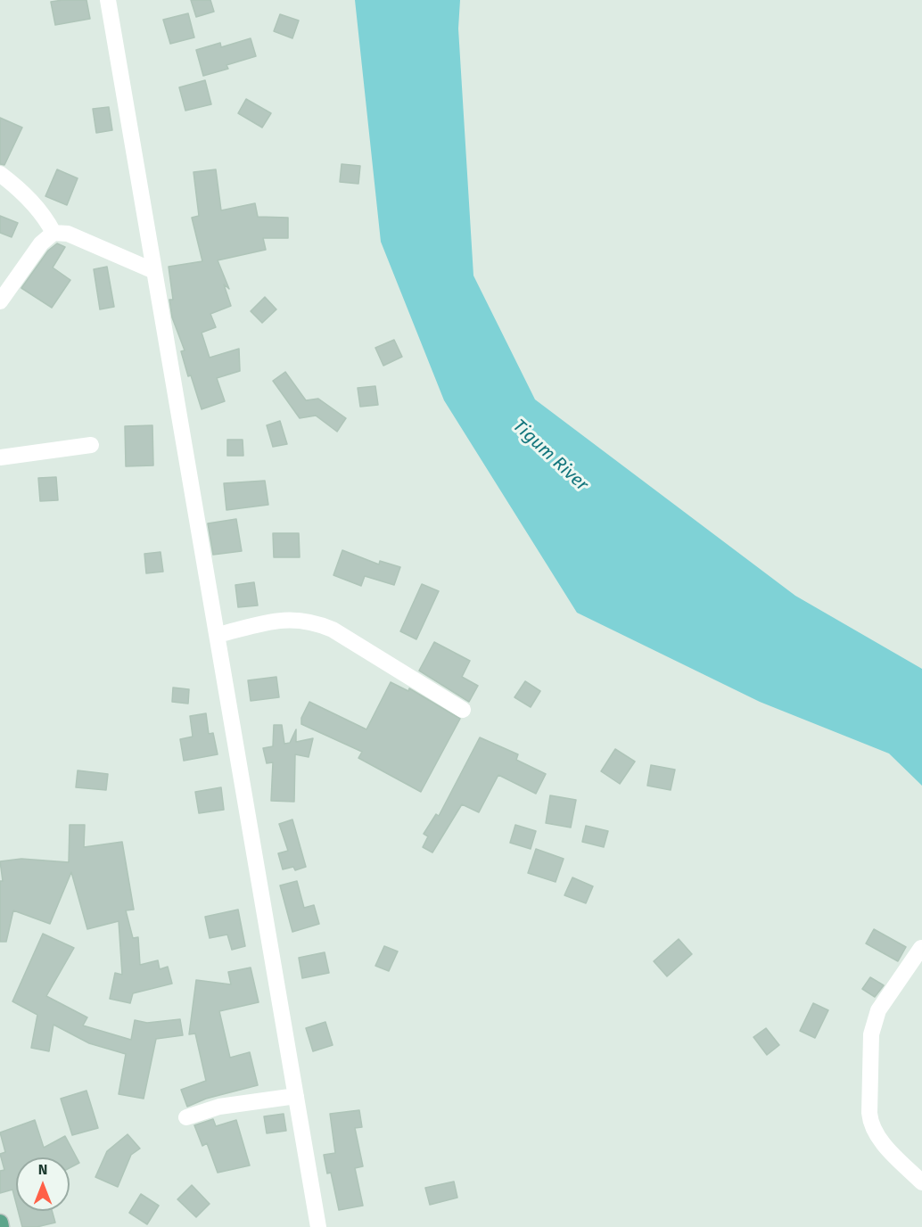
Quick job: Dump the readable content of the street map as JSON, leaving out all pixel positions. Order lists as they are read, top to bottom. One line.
{"water":["Tigum River"],"north":"top"}
